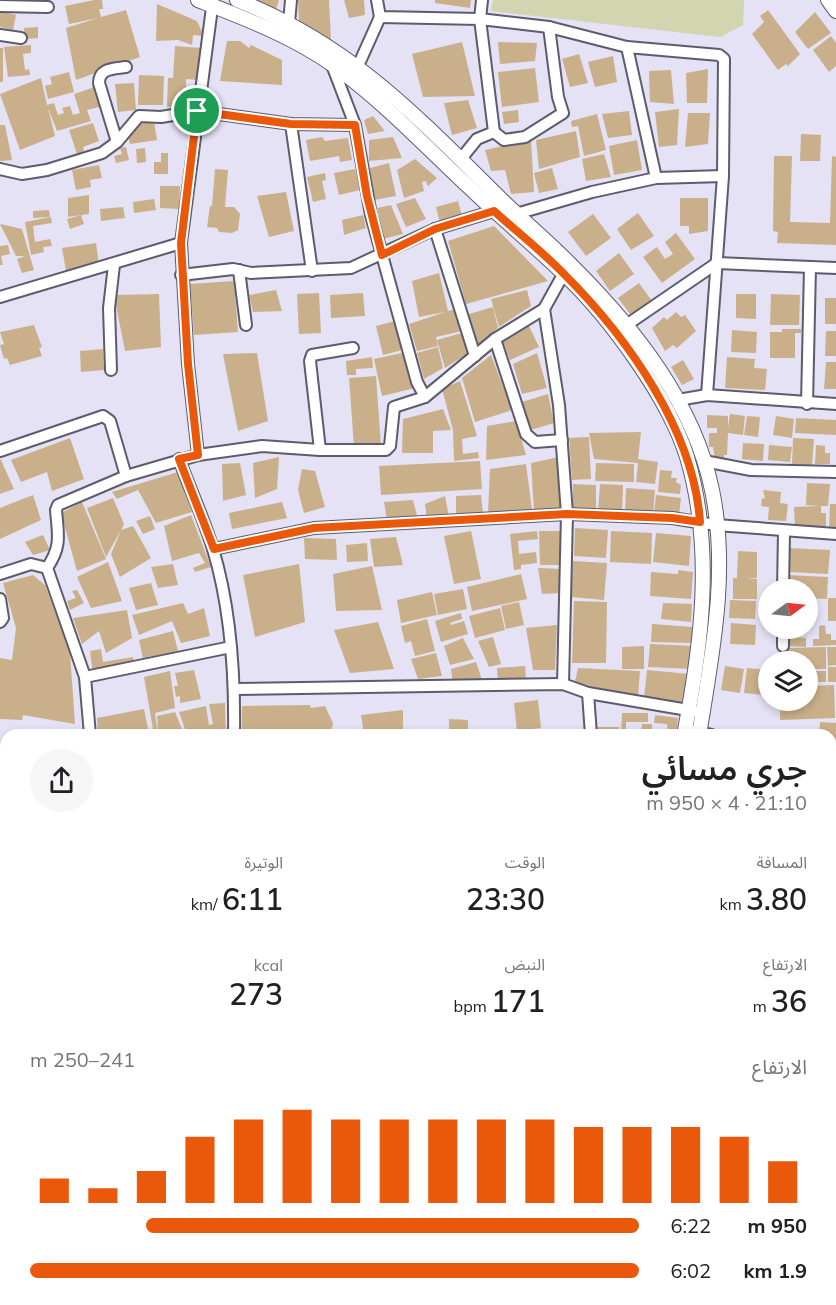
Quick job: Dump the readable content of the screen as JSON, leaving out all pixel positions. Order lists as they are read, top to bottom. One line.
{"north":"right","page":{"heading":["جري مسائي","21:10 · 4 × 950 m"],"stats":[["المسافة","3.80 km"],["الوقت","23:30"],["الوتيرة","6:11 /km"],["الارتفاع","36 m"],["النبض","171 bpm"],["kcal","273"]],"chart":["الارتفاع","241–250 m"],"list":[{"name":"950 m","note":"6:22"},{"name":"1.9 km","note":"6:02"}]}}
